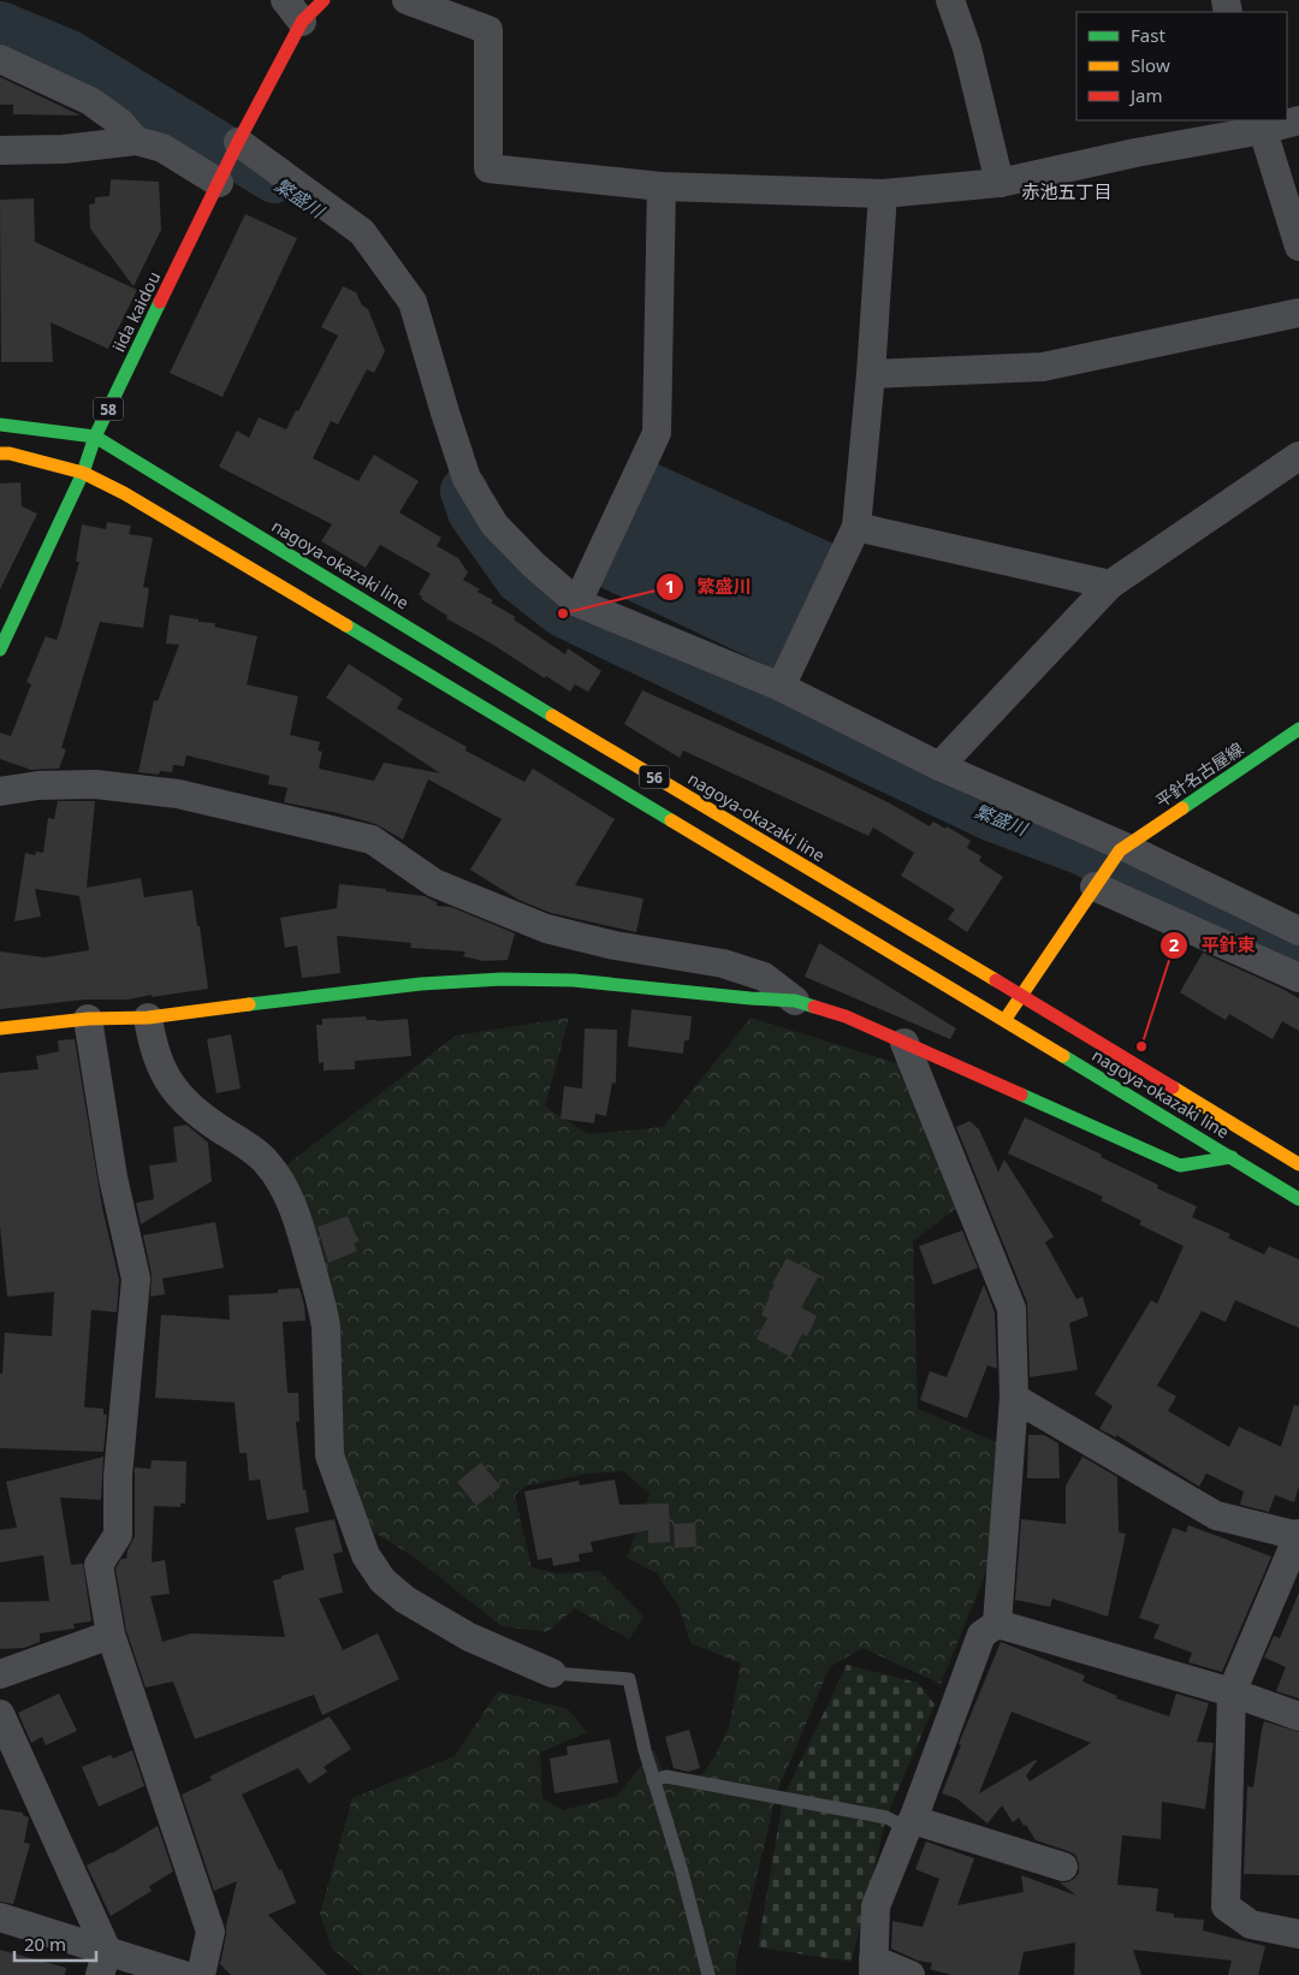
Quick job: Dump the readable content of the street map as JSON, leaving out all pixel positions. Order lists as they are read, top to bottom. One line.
{"streets":{"main road":["iida kaidou","58","nagoya-okazaki line","平針名古屋線","56"]},"crossings":[["iida kaidou","nagoya-okazaki line"]],"districts":["赤池五丁目"],"water":["繁盛川"],"places":["繁盛川","平針東"],"legend":["Fast","Slow","Jam"],"scale_bar":"20 m"}
